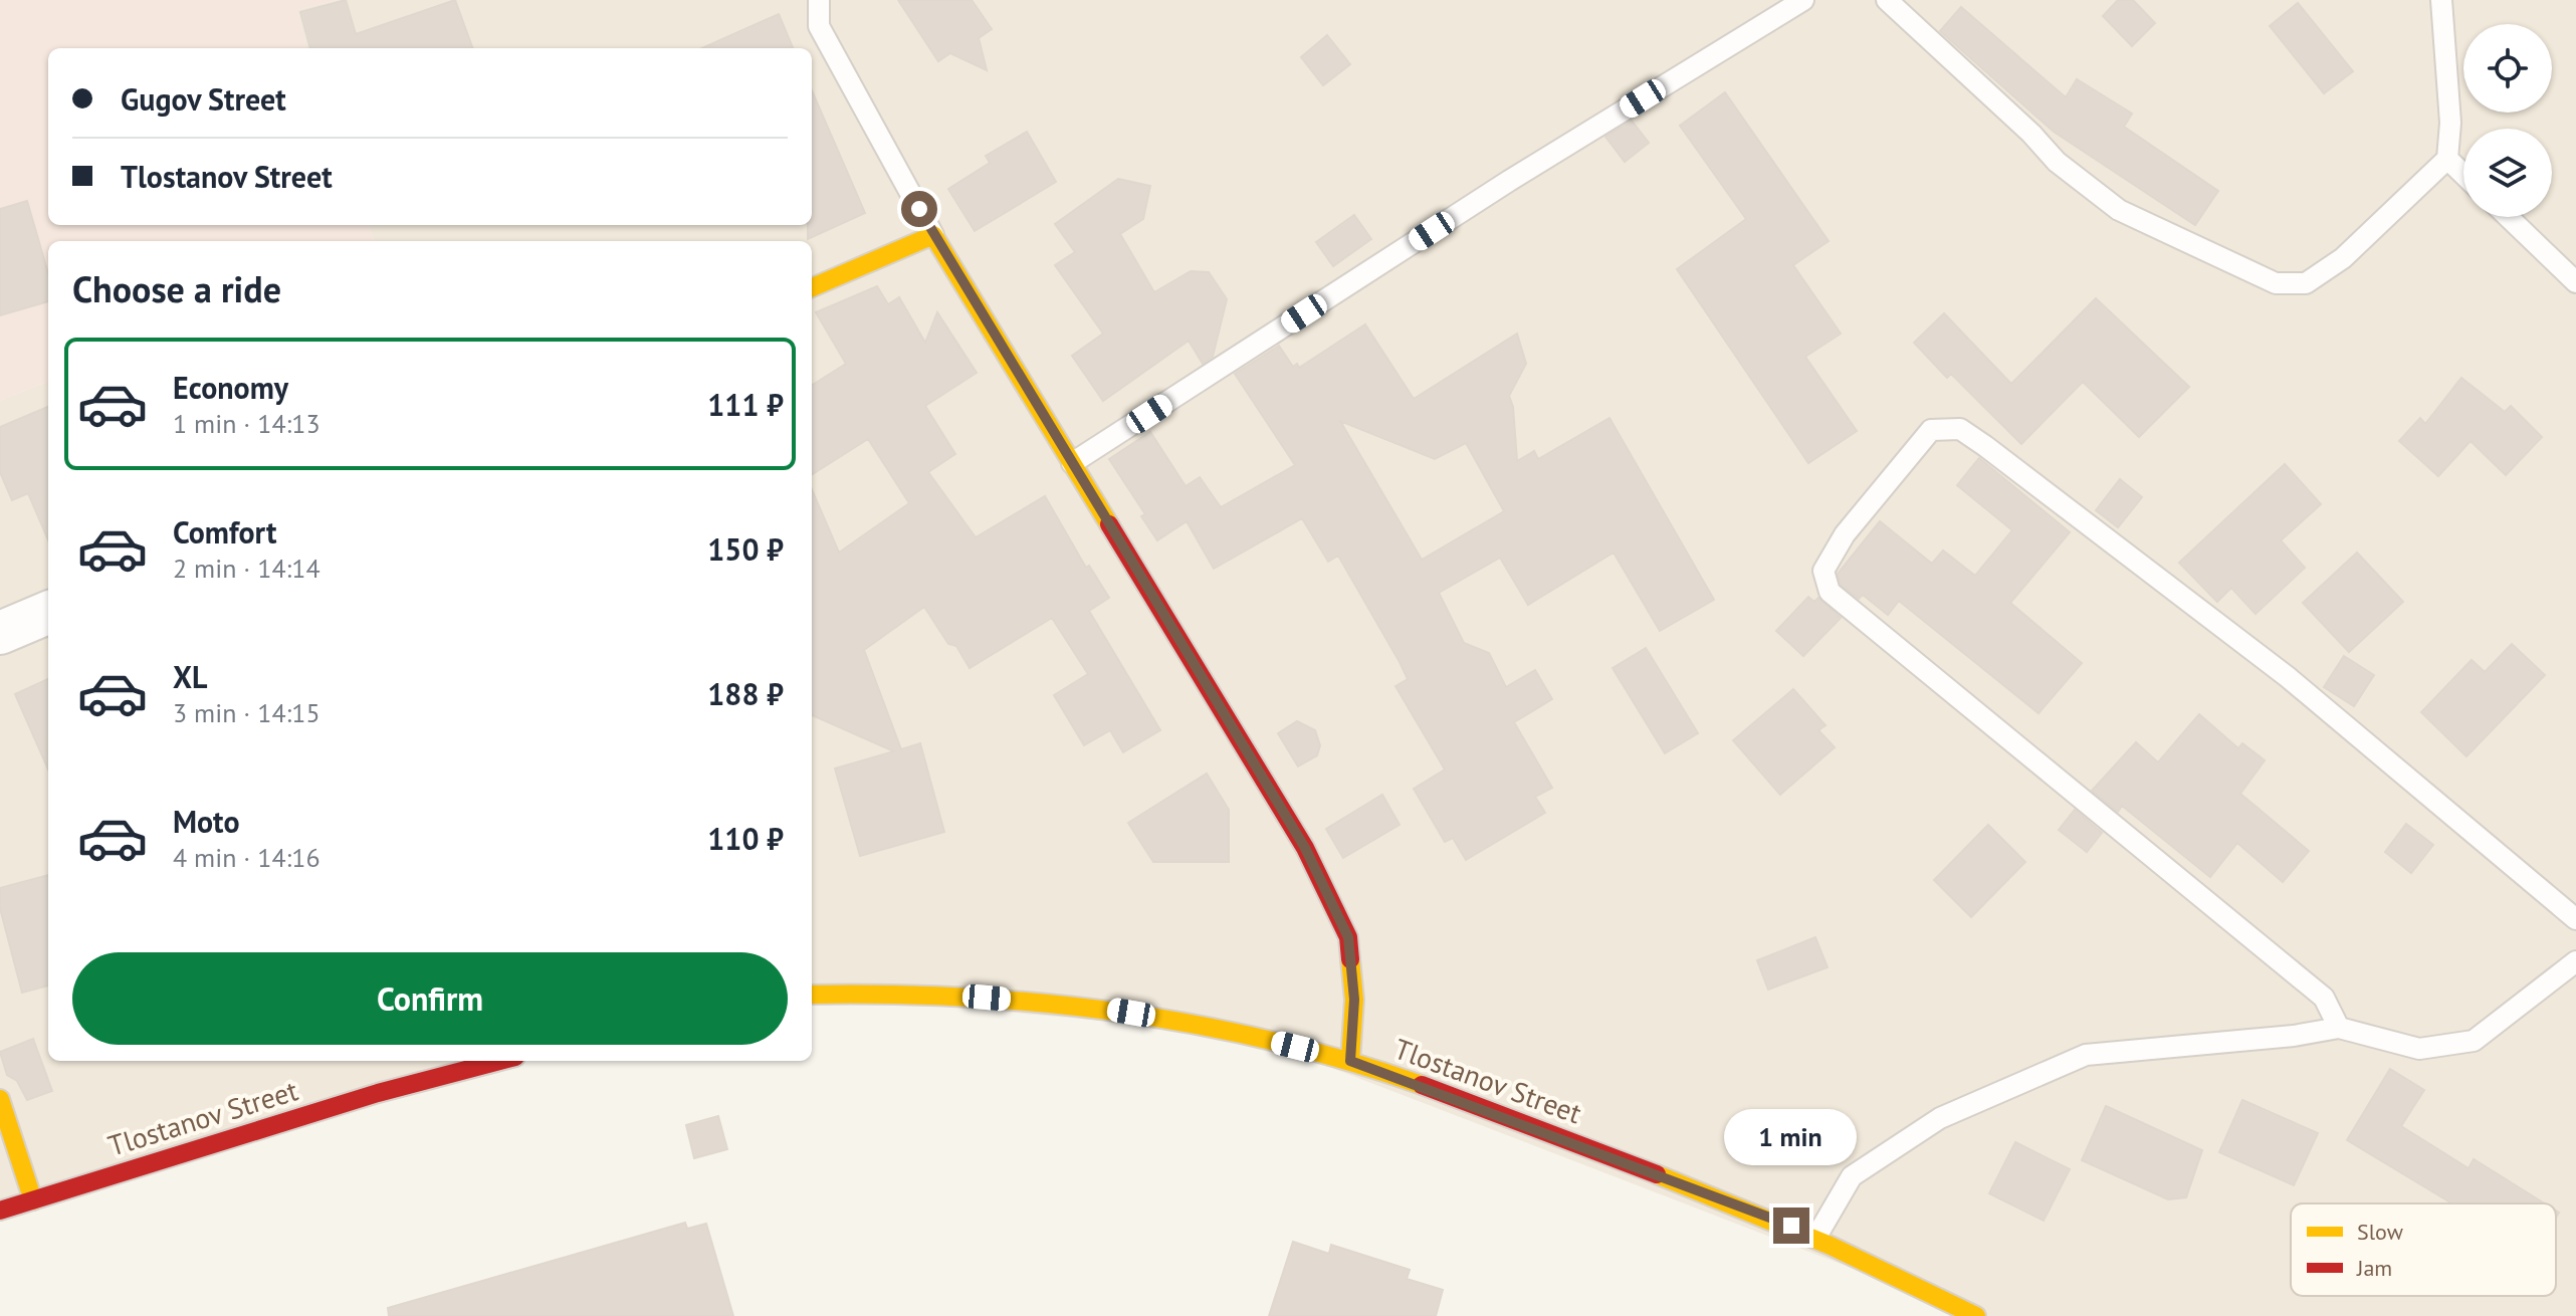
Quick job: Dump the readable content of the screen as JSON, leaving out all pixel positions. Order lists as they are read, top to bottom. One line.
{"streets":{"main road":["Tlostanov Street"]},"legend":["Slow","Jam"],"page":{"banner":["Gugov Street","Tlostanov Street"],"heading":"Choose a ride","list":[{"name":"Economy","note":"1 min · 14:13","value":"111 ₽"},{"name":"Comfort","note":"2 min · 14:14","value":"150 ₽"},{"name":"XL","note":"3 min · 14:15","value":"188 ₽"},{"name":"Moto","note":"4 min · 14:16","value":"110 ₽"}],"buttons":"Confirm","bubble":"1 min"}}
